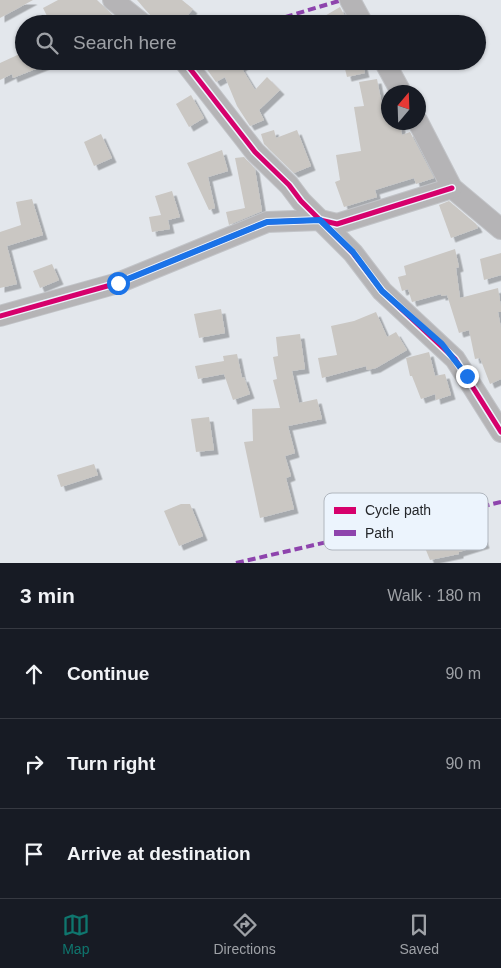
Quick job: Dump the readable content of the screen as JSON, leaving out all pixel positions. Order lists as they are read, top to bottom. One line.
{"legend":["Cycle path","Path"],"north":"top","page":{"search":"Search here","heading":["3 min","Walk · 180 m"],"list":[["Continue","90 m"],["Turn right","90 m"],"Arrive at destination"],"nav":["Map","Directions","Saved"]}}
